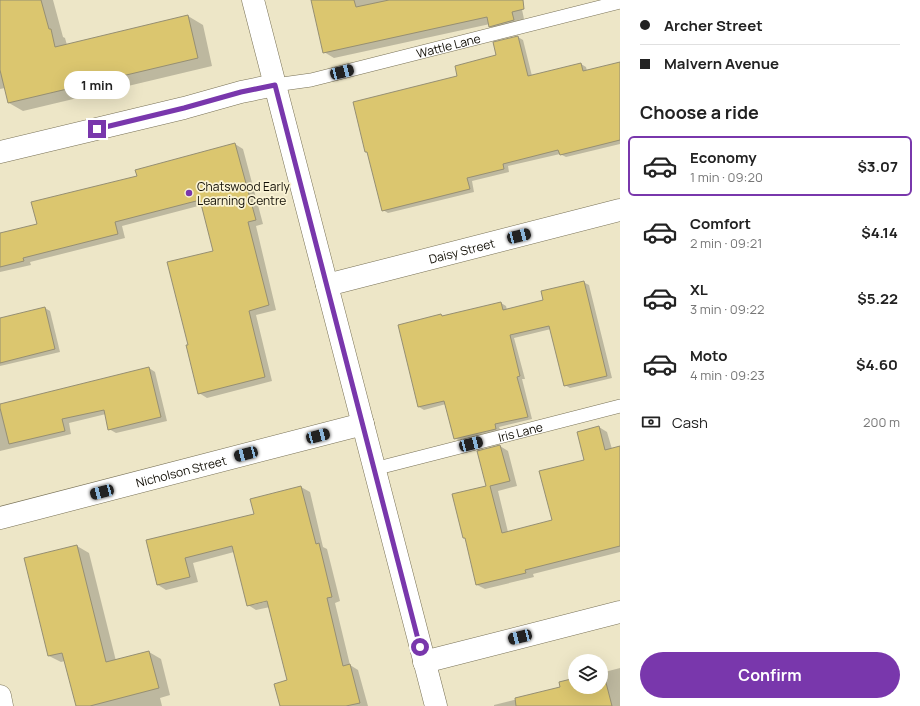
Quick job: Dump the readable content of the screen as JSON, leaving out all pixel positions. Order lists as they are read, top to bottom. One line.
{"streets":{"street":["Daisy Street","Nicholson Street"],"lane":["Wattle Lane","Iris Lane"]},"places":["Chatswood Early Learning Centre"],"page":{"banner":["Archer Street","Malvern Avenue"],"bubble":"1 min","heading":"Choose a ride","list":[{"name":"Economy","note":"1 min · 09:20","value":"$3.07"},{"name":"Comfort","note":"2 min · 09:21","value":"$4.14"},{"name":"XL","note":"3 min · 09:22","value":"$5.22"},{"name":"Moto","note":"4 min · 09:23","value":"$4.60"}],"pay":["Cash","200 m"],"buttons":"Confirm"}}
